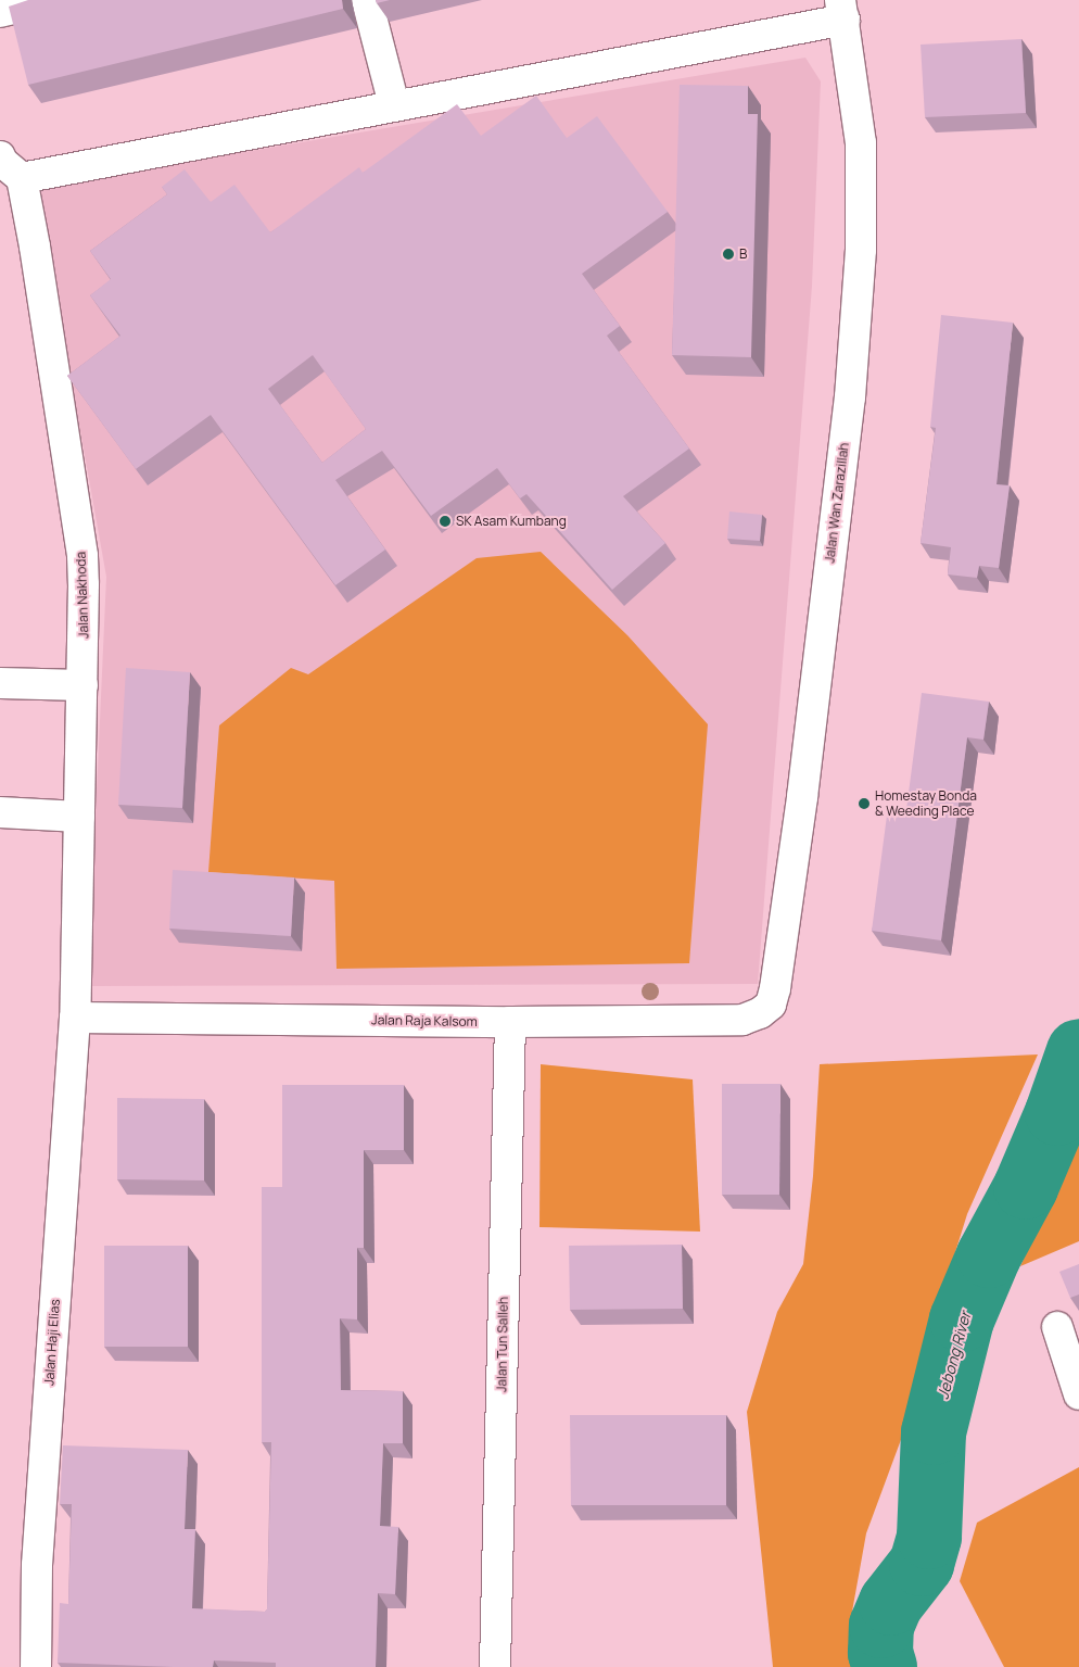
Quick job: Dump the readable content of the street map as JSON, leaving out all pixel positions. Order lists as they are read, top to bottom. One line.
{"streets":{"street":["Jalan Wan Zarazillah","Jalan Nakhoda","Jalan Raja Kalsom","Jalan Haji Elias","Jalan Tun Salleh"]},"crossings":[["Jalan Wan Zarazillah","Jalan Raja Kalsom"],["Jalan Nakhoda","Jalan Raja Kalsom"],["Jalan Nakhoda","Jalan Haji Elias"],["Jalan Raja Kalsom","Jalan Haji Elias"],["Jalan Raja Kalsom","Jalan Tun Salleh"]],"water":["Jebong River"],"places":["B","SK Asam Kumbang","Homestay Bonda & Weeding Place"]}
